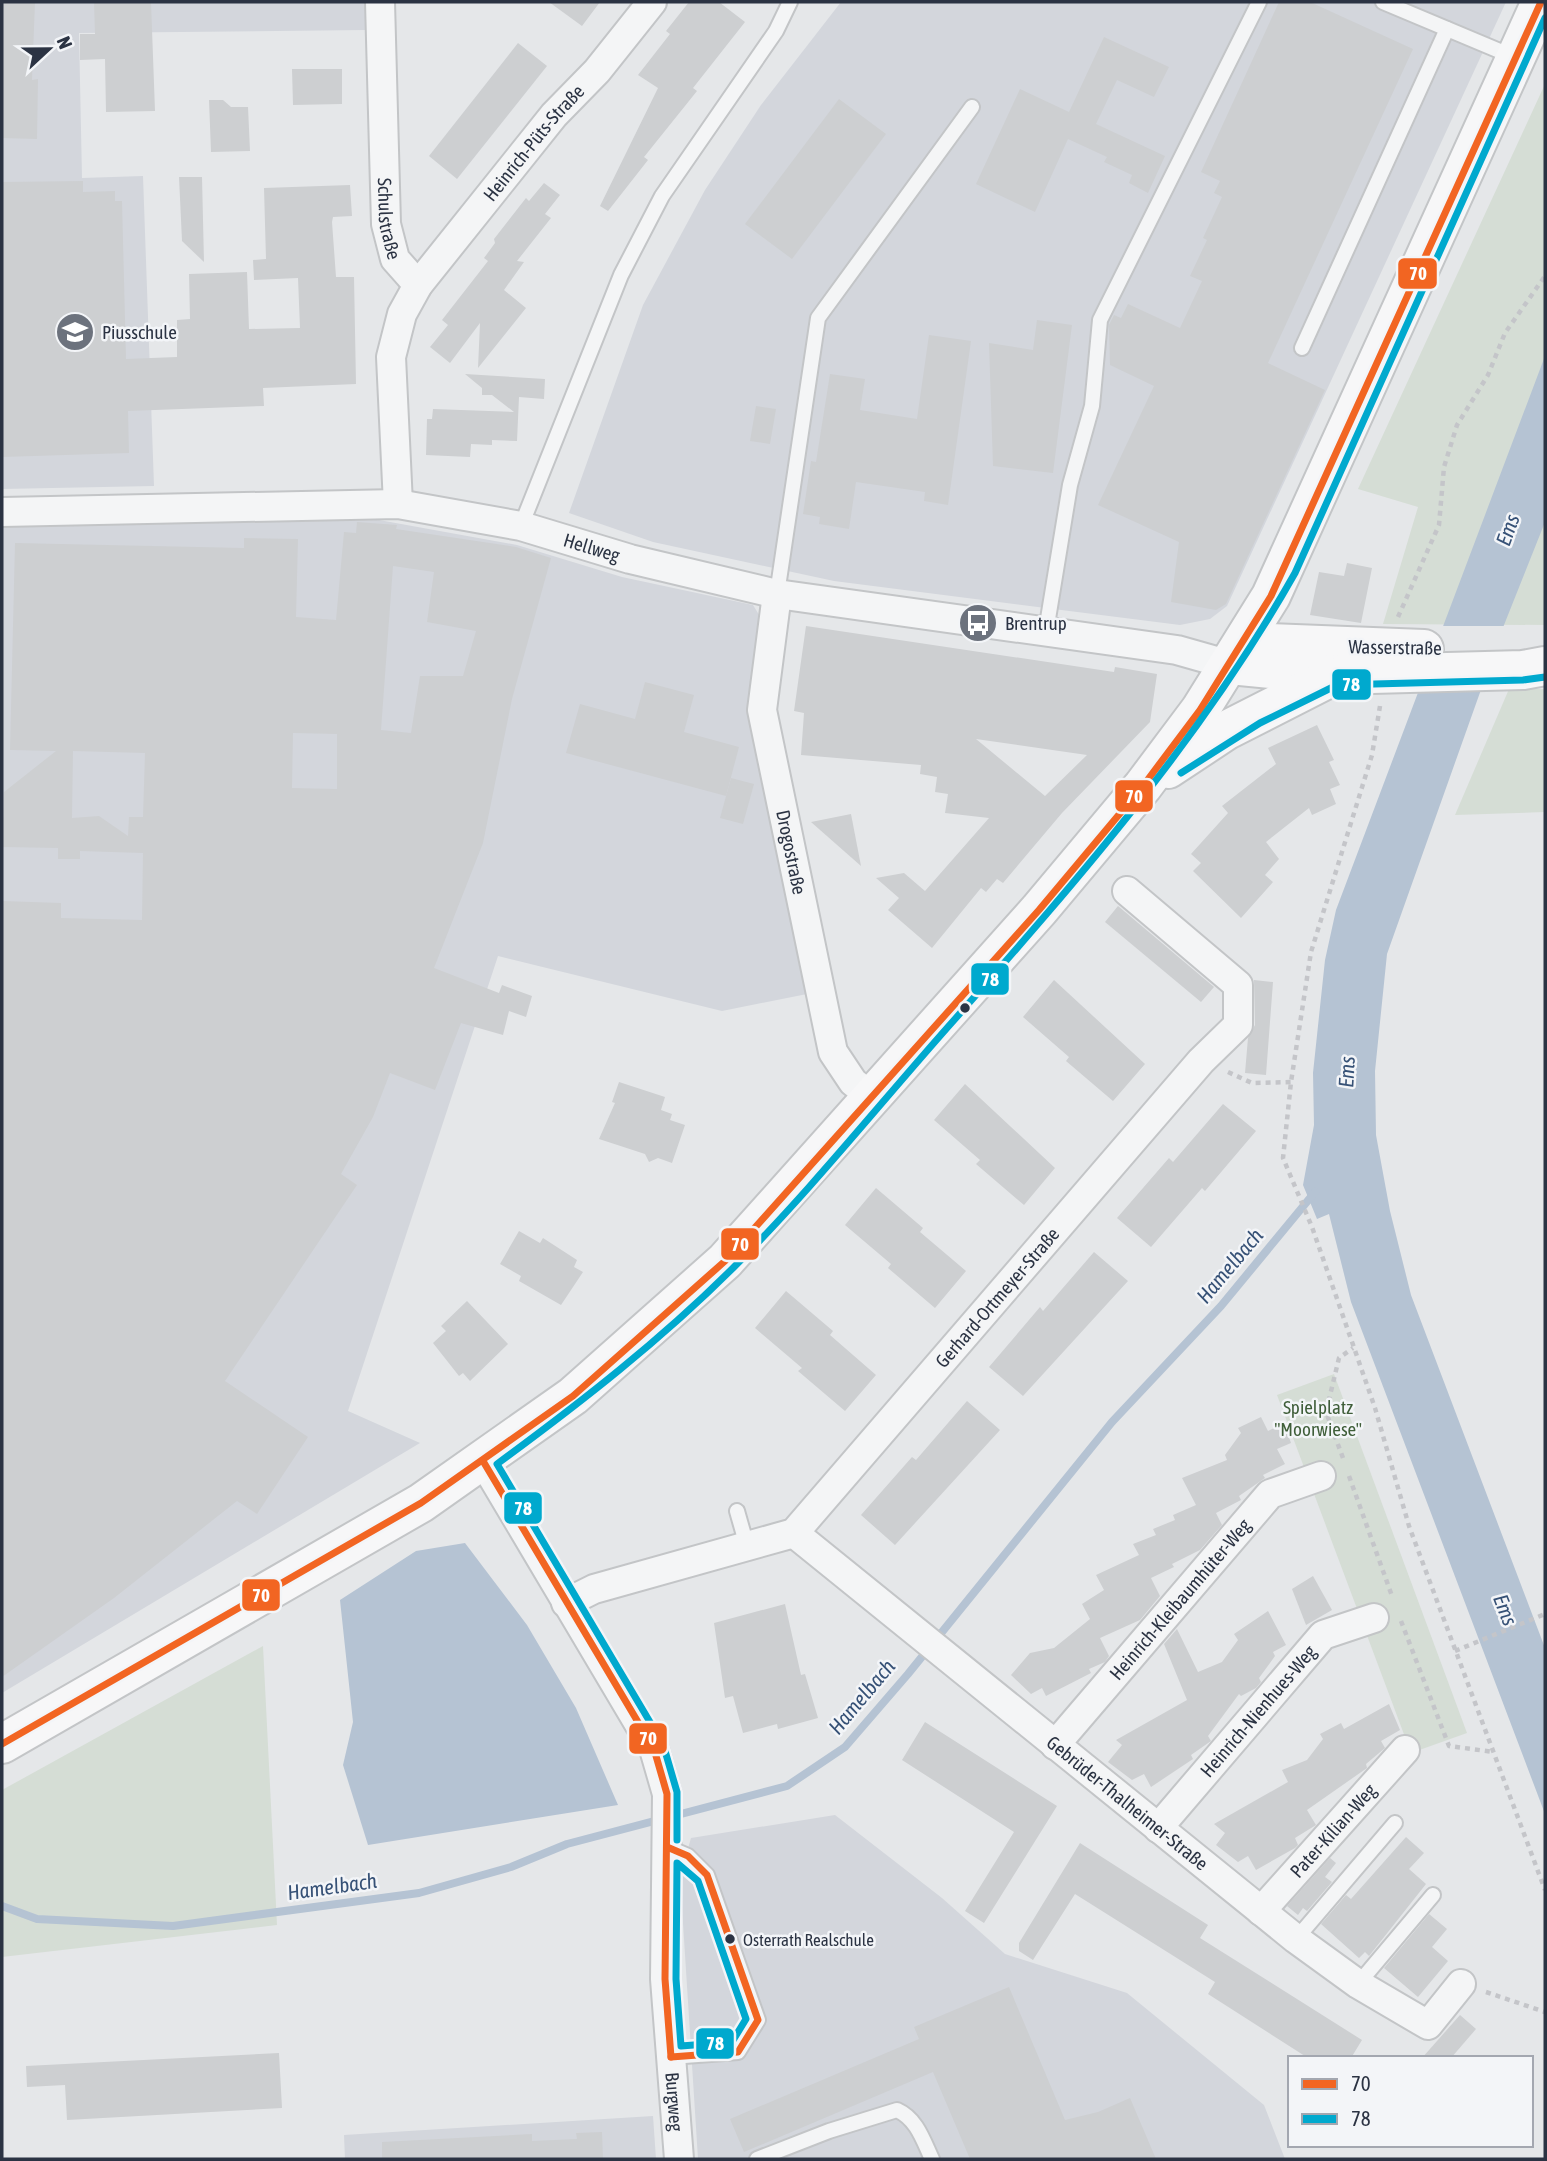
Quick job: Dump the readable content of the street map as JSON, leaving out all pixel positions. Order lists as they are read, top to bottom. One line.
{"streets":{"street":["Heinrich-Püts-Straße","Schulstraße","Hellweg","Wasserstraße","Drogostraße","Gerhard-Ortmeyer-Straße","Heinrich-Kleibaumhüter-Weg","Heinrich-Nienhues-Weg","Gebrüder-Thalheimer-Straße","Pater-Kilian-Weg","Burgweg"]},"crossings":[["Heinrich-Püts-Straße","Schulstraße"],["Hellweg","Wasserstraße"],["Hellweg","Drogostraße"],["Gerhard-Ortmeyer-Straße","Gebrüder-Thalheimer-Straße"],["Heinrich-Kleibaumhüter-Weg","Gebrüder-Thalheimer-Straße"],["Heinrich-Nienhues-Weg","Gebrüder-Thalheimer-Straße"],["Gebrüder-Thalheimer-Straße","Pater-Kilian-Weg"]],"water":["Ems","Hamelbach"],"parks":["Spielplatz \"Moorwiese\""],"places":{"school or university":["Piusschule"],"bus stop":["Brentrup"],"other":["Osterrath Realschule"]},"lines":["transit line 70","transit line 78"],"legend":["70","78"],"north":"right"}
